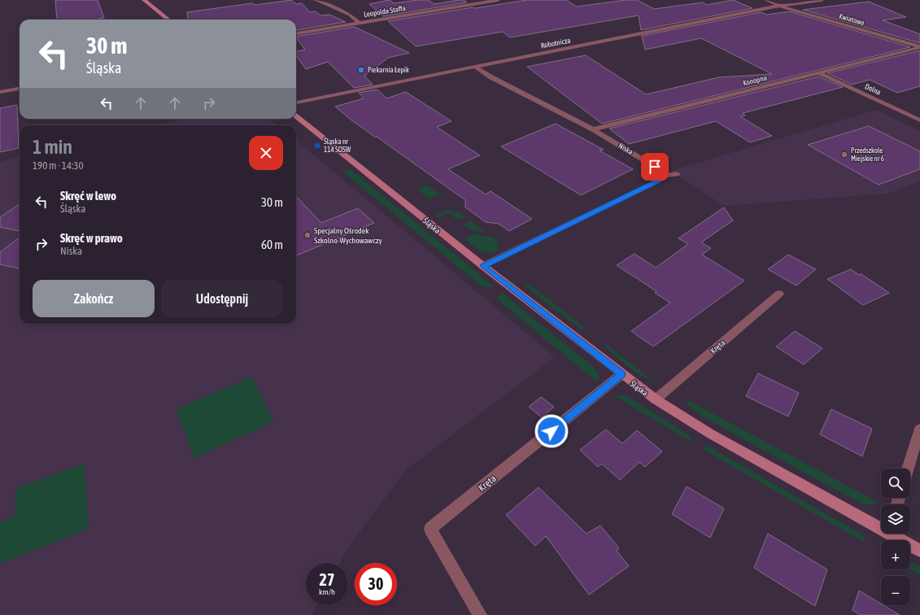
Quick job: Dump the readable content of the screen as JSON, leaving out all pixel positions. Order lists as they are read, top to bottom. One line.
{"streets":{"street":["Leopolda Staffa","Kwiatowa","Robotnicza","Konopna","Dolna","Niska","Śląska","Kręta"]},"crossings":[["Kwiatowa","Robotnicza"],["Kwiatowa","Konopna"],["Robotnicza","Niska"],["Konopna","Dolna"],["Konopna","Niska"],["Śląska","Kręta"]],"places":{"other":["Piekarnia Łepik","Przedszkole Miejskie nr 6","Specjalny Ośrodek Szkolno-Wychowawczy"],"transit":["Śląska nr 114 SOSW"]},"page":{"turn":["30 m","Śląska"],"heading":["1 min","190 m · 14:30"],"list":[{"name":"Skręć w lewo","note":"Śląska","value":"30 m"},{"name":"Skręć w prawo","note":"Niska","value":"60 m"}],"buttons":["Zakończ","Udostępnij"],"map_buttons":["+","−"],"speed":"27 km/h","limit":"30"}}
